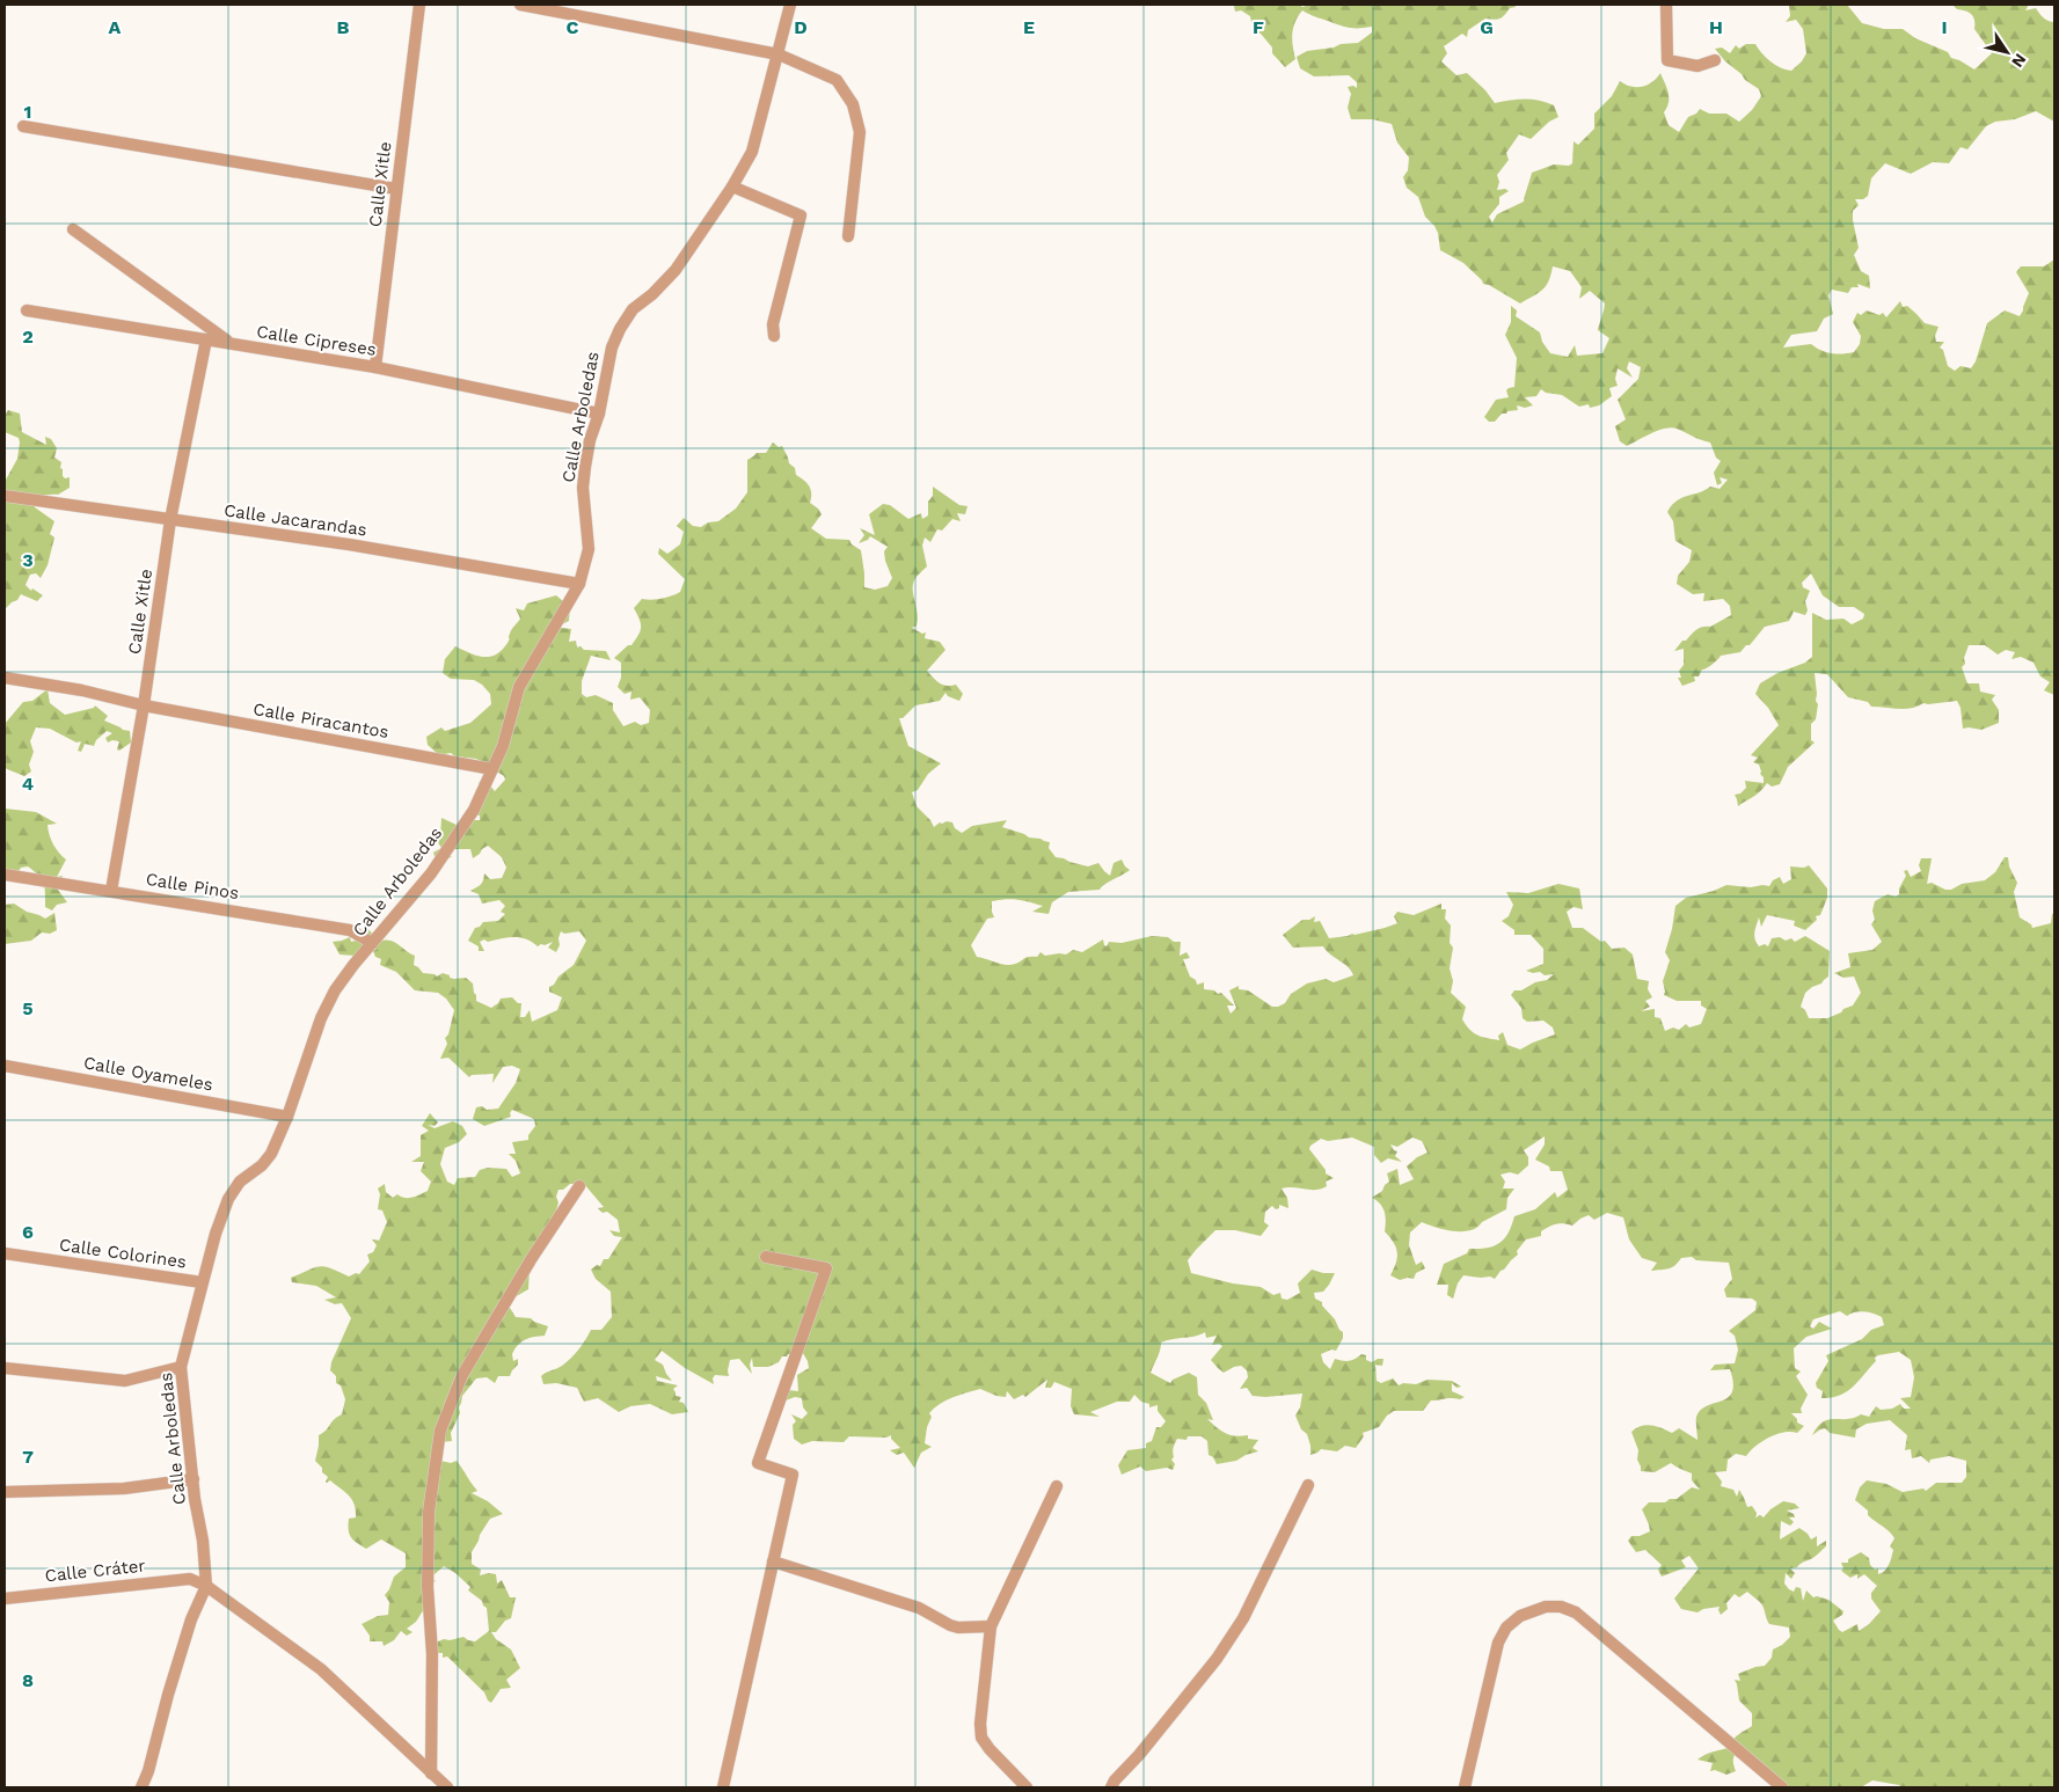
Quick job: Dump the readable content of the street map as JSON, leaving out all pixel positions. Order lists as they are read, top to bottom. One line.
{"streets":{"street":["Calle Xitle","Calle Cipreses","Calle Arboledas","Calle Jacarandas","Calle Piracantos","Calle Pinos","Calle Oyameles","Calle Colorines","Calle Cráter"]},"crossings":[["Calle Xitle","Calle Cipreses"],["Calle Xitle","Calle Jacarandas"],["Calle Xitle","Calle Piracantos"],["Calle Xitle","Calle Pinos"],["Calle Cipreses","Calle Arboledas"],["Calle Arboledas","Calle Jacarandas"],["Calle Arboledas","Calle Piracantos"],["Calle Arboledas","Calle Pinos"],["Calle Arboledas","Calle Oyameles"],["Calle Arboledas","Calle Colorines"],["Calle Arboledas","Calle Cráter"]],"north":"bottom right","grid":{"columns":["A","B","C","D","E","F","G","H","I"],"rows":["1","2","3","4","5","6","7","8"]}}
